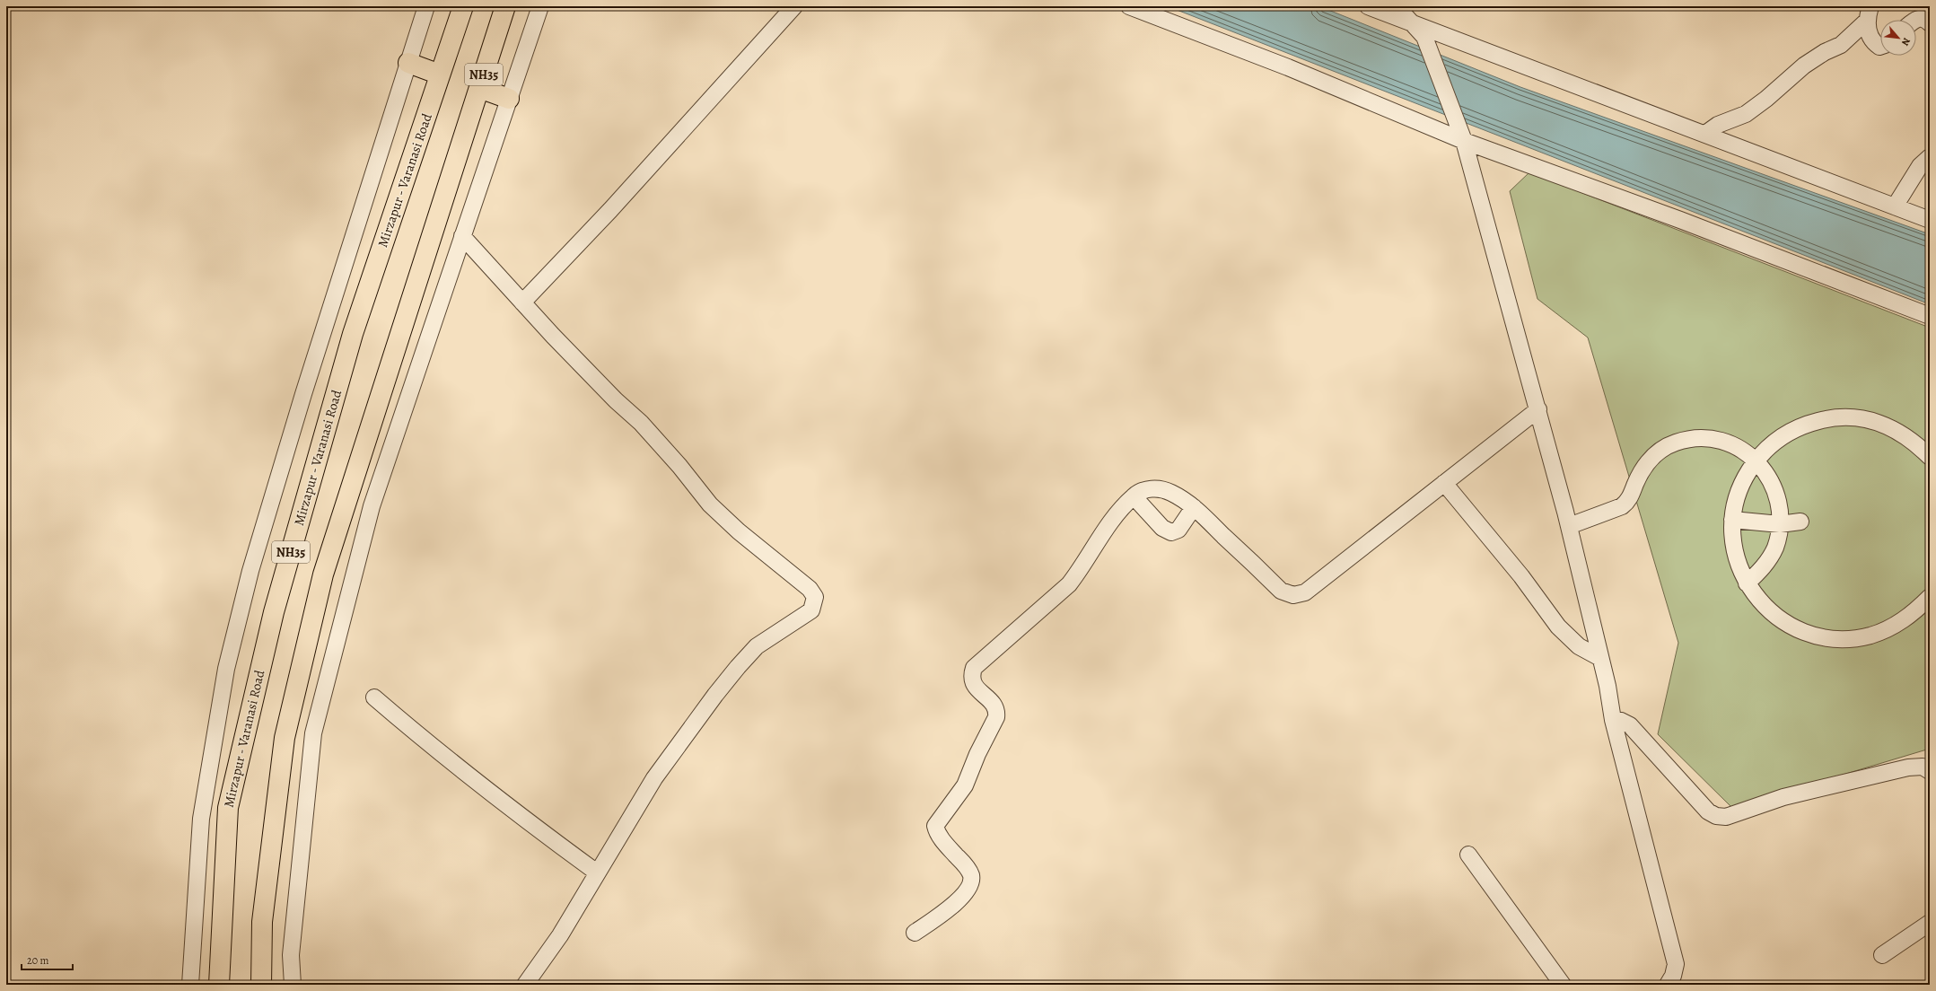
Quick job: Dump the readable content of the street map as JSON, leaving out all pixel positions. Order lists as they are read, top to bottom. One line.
{"streets":{"highway":["NH35","Mirzapur - Varanasi Road"]},"scale_bar":"20 m","north":"bottom right"}
